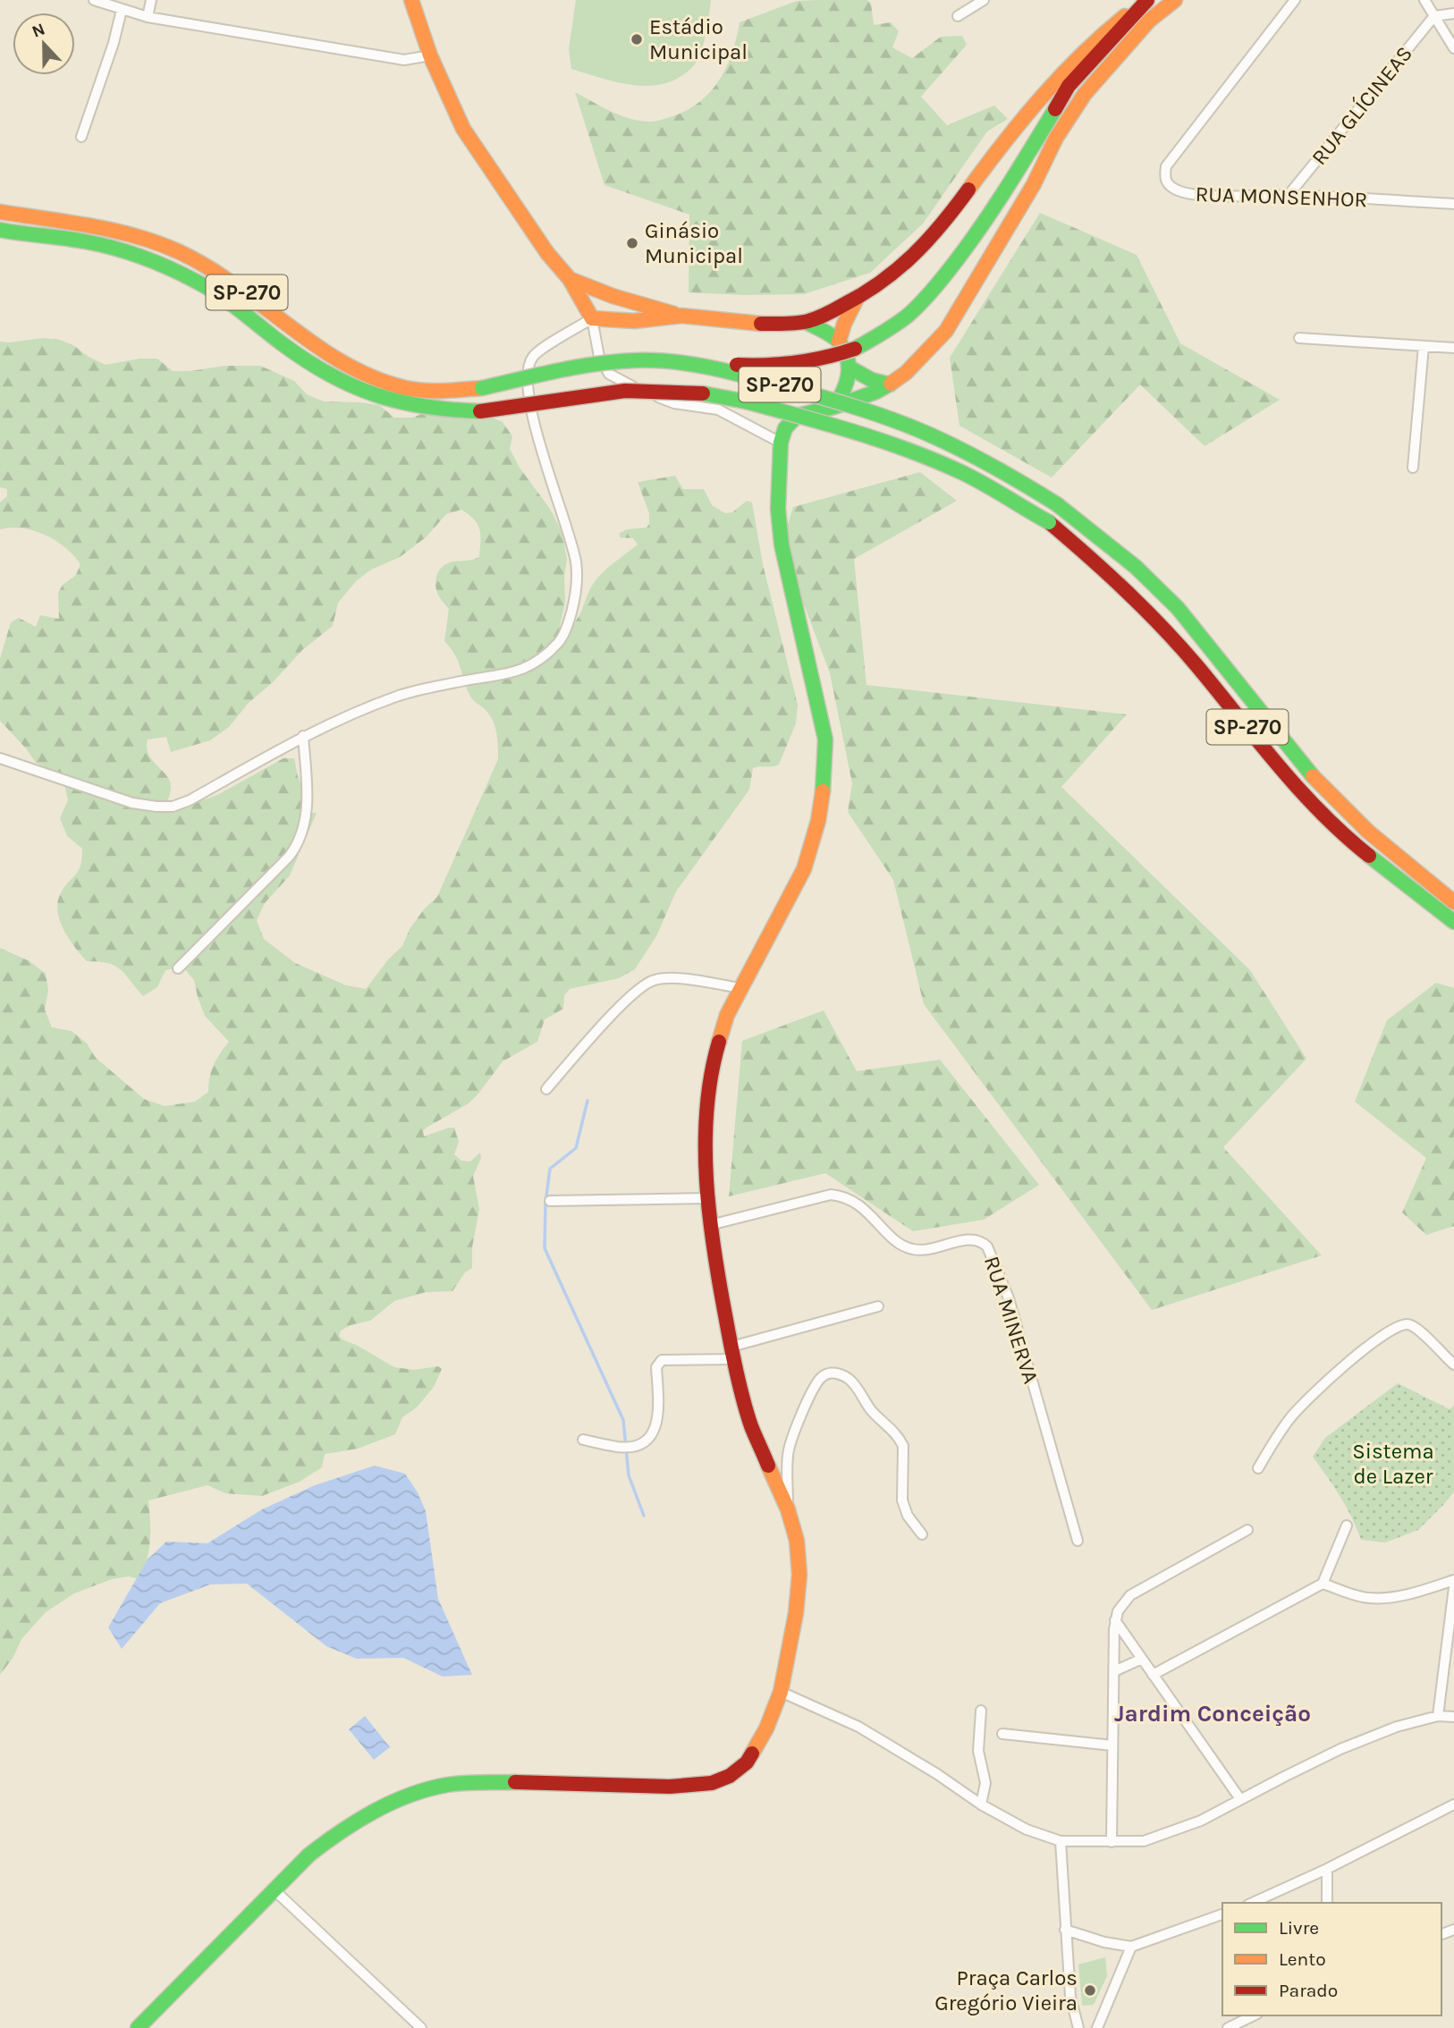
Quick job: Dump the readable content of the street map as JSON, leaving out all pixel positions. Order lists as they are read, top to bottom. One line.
{"streets":{"main road":["SP-270"],"street":["RUA GLÍCINEAS","RUA MONSENHOR","RUA MINERVA"]},"crossings":[["RUA GLÍCINEAS","RUA MONSENHOR"]],"districts":["Jardim Conceição"],"parks":["Sistema de Lazer"],"places":["Estádio Municipal","Ginásio Municipal","Praça Carlos Gregório Vieira"],"legend":["Livre","Lento","Parado"],"north":"top"}
